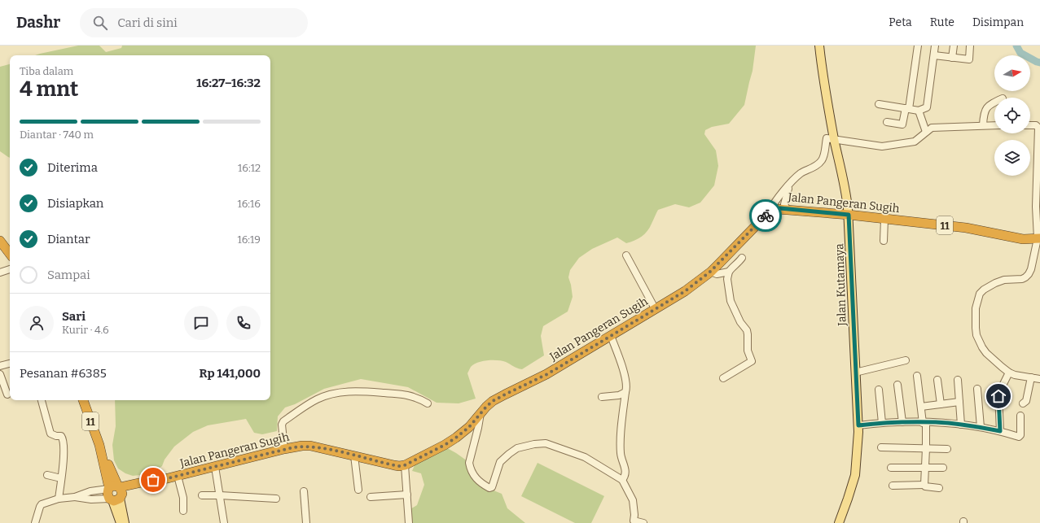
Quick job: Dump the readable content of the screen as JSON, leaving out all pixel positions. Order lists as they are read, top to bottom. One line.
{"streets":{"highway":["Jalan Pangeran Sugih","11"],"main road":["Jalan Kutamaya"]},"crossings":[["Jalan Pangeran Sugih","11"],["Jalan Pangeran Sugih","Jalan Kutamaya"]],"north":"right","page":{"header":"Dashr","search":"Cari di sini","nav":["Peta","Rute","Disimpan"],"heading":["4 mnt","Tiba dalam","16:27–16:32"],"panel":["Sari","Kurir · 4.6","Pesanan #6385","Rp 141,000"],"bar":"Diantar · 740 m","list":[["Diterima","16:12"],["Disiapkan","16:16"],["Diantar","16:19"],"Sampai"]}}
